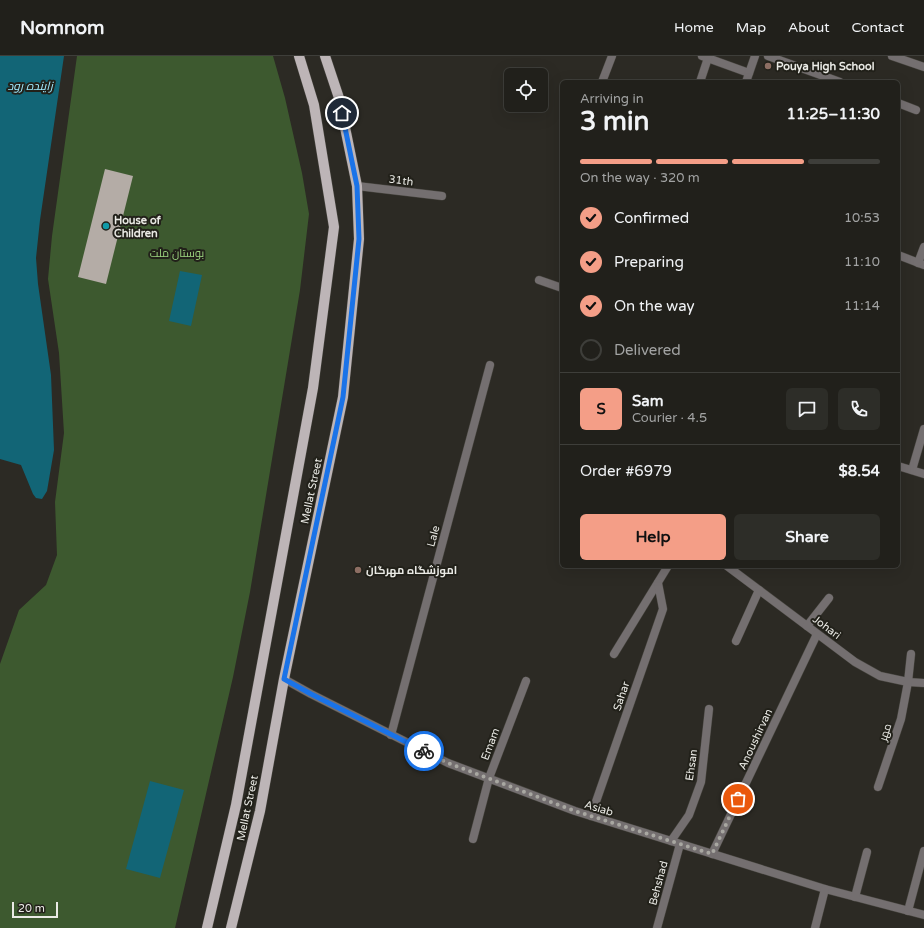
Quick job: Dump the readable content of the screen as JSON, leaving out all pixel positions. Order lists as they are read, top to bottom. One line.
{"streets":{"main road":["Mellat Street"],"street":["31th","Lale","Johari","Sahar","مهر","Anoushirvan","Emam","Ehsan","Asiab","Behshad"]},"crossings":[["31th","Mellat Street"],["Mellat Street","Asiab"],["Lale","Asiab"],["Johari","مهر"],["Johari","Anoushirvan"],["Sahar","Asiab"],["Anoushirvan","Asiab"],["Emam","Asiab"],["Ehsan","Asiab"],["Asiab","Behshad"]],"water":["زاینده رود"],"parks":["بوستان ملت"],"places":["Pouya High School","House of Children","اموزشگاه مهرگان"],"scale_bar":"20 m","page":{"header":"Nomnom","nav":["Home","Map","About","Contact"],"heading":["3 min","Arriving in","11:25–11:30"],"panel":["Sam","Courier · 4.5","Order #6979","$8.54"],"bar":"On the way · 320 m","list":[["Confirmed","10:53"],["Preparing","11:10"],["On the way","11:14"],"Delivered"],"round":"S","buttons":["Help","Share"],"scale":"20 m"}}
